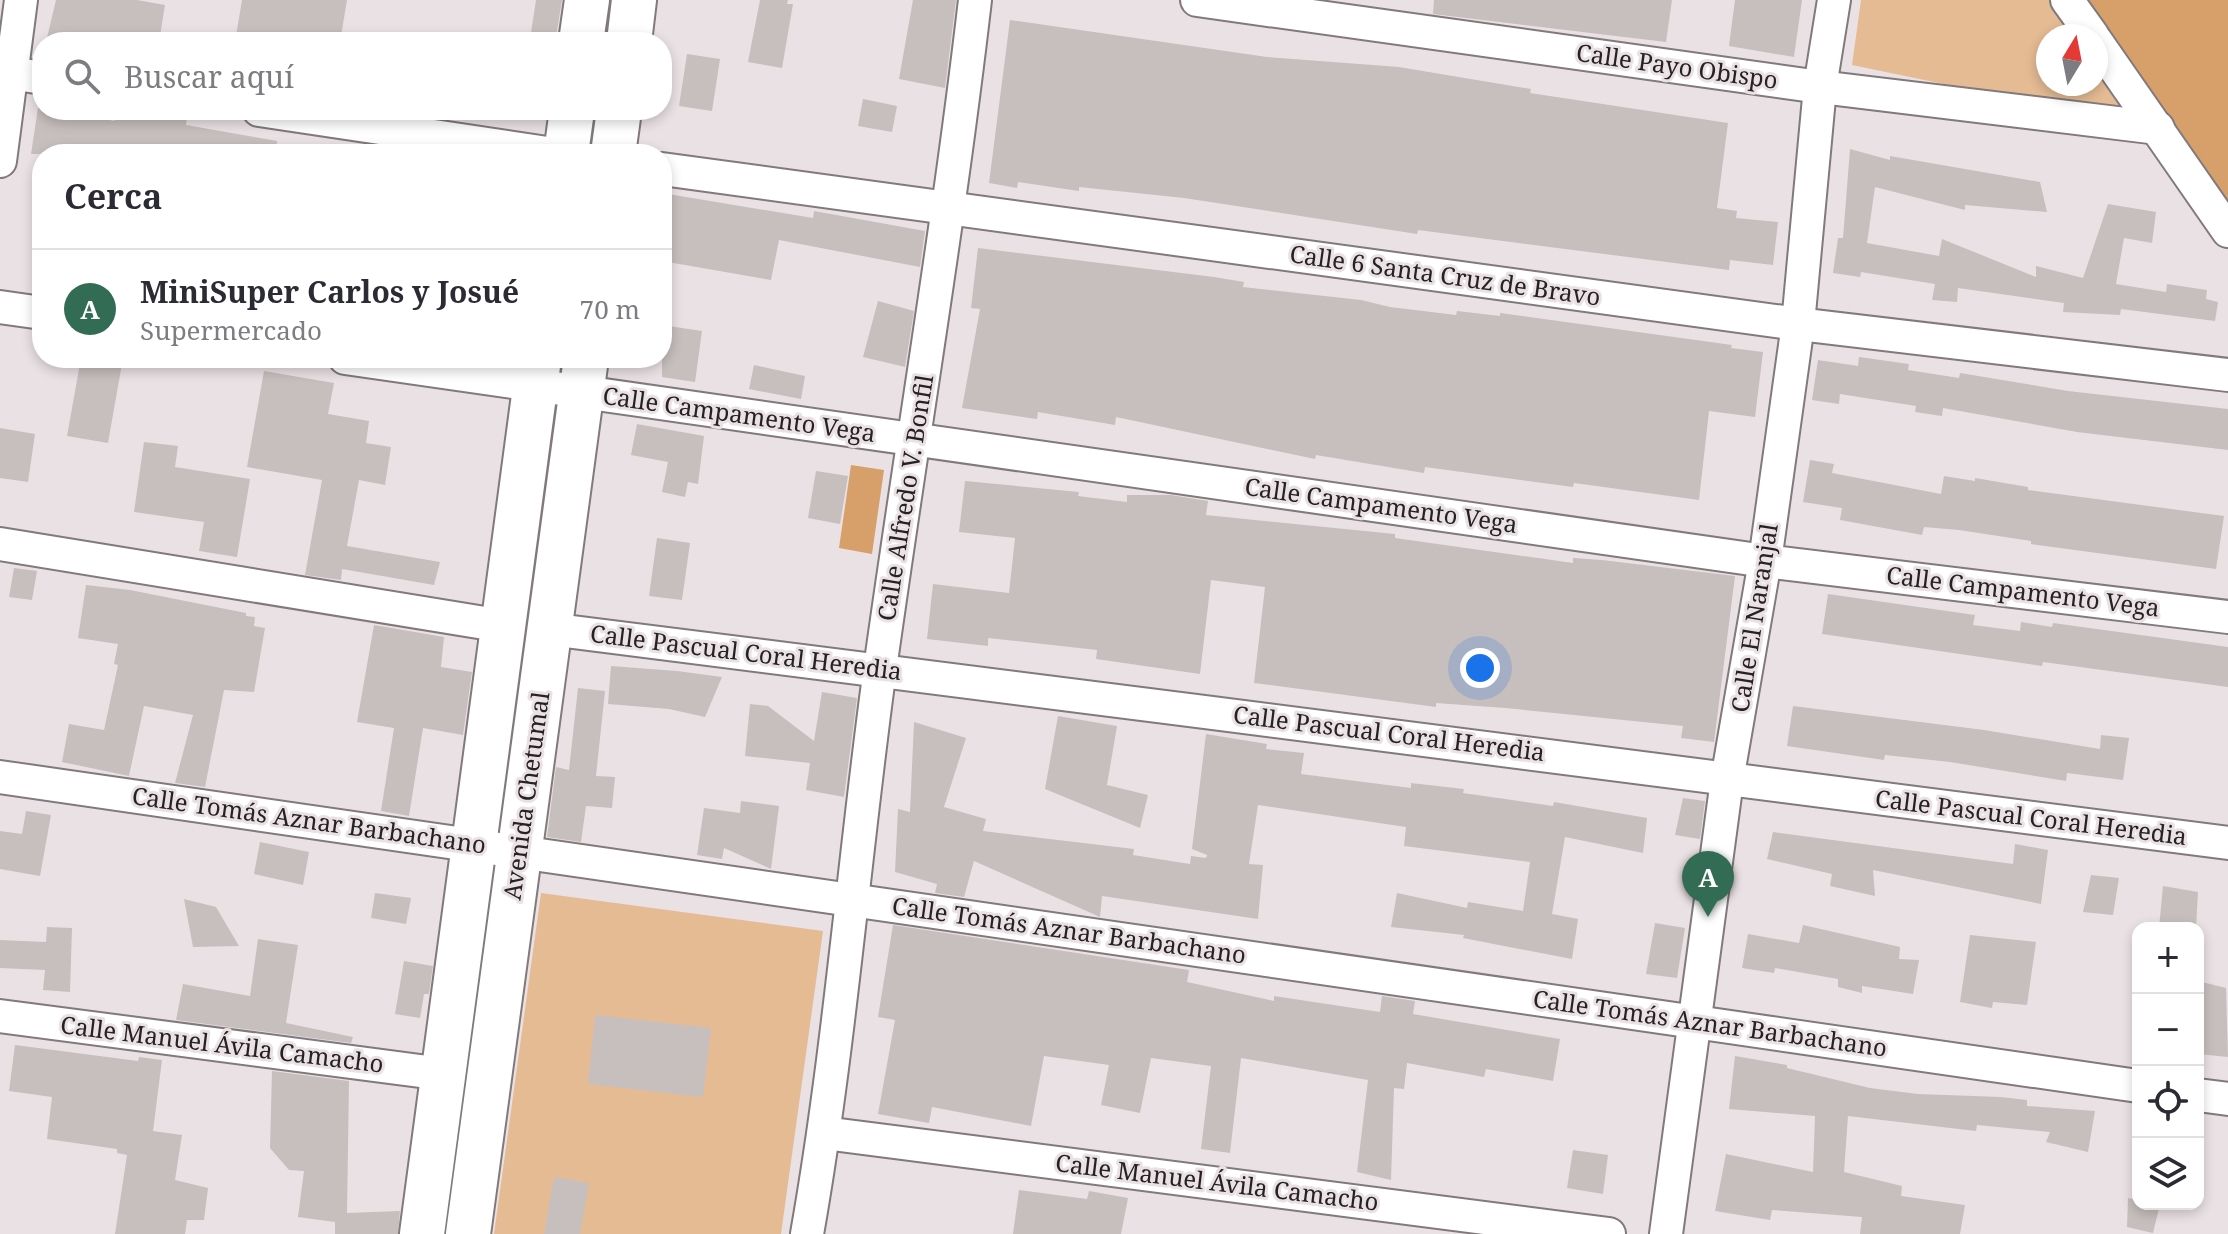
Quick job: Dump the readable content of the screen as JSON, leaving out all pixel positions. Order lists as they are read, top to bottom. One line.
{"streets":{"main road":["Avenida Chetumal"],"street":["Calle Payo Obispo","Calle 6 Santa Cruz de Bravo","Calle Campamento Vega","Calle Alfredo V. Bonfil","Calle El Naranjal","Calle Pascual Coral Heredia","Calle Tomás Aznar Barbachano","Calle Manuel Ávila Camacho"]},"crossings":[["Calle Payo Obispo","Calle El Naranjal"],["Calle 6 Santa Cruz de Bravo","Calle Alfredo V. Bonfil"],["Calle 6 Santa Cruz de Bravo","Calle El Naranjal"],["Calle Campamento Vega","Calle Alfredo V. Bonfil"],["Calle Campamento Vega","Calle El Naranjal"],["Calle Campamento Vega","Avenida Chetumal"],["Calle Alfredo V. Bonfil","Calle Pascual Coral Heredia"],["Calle Alfredo V. Bonfil","Calle Tomás Aznar Barbachano"],["Calle Alfredo V. Bonfil","Calle Manuel Ávila Camacho"],["Calle El Naranjal","Calle Pascual Coral Heredia"],["Calle El Naranjal","Calle Tomás Aznar Barbachano"],["Calle Pascual Coral Heredia","Avenida Chetumal"],["Avenida Chetumal","Calle Tomás Aznar Barbachano"],["Avenida Chetumal","Calle Manuel Ávila Camacho"]],"north":"top","page":{"search":"Buscar aquí","heading":"Cerca","list":[{"mark":"A","name":"MiniSuper Carlos y Josué","note":"Supermercado","value":"70 m"}],"pins":"A","map_buttons":["+","−"]}}
